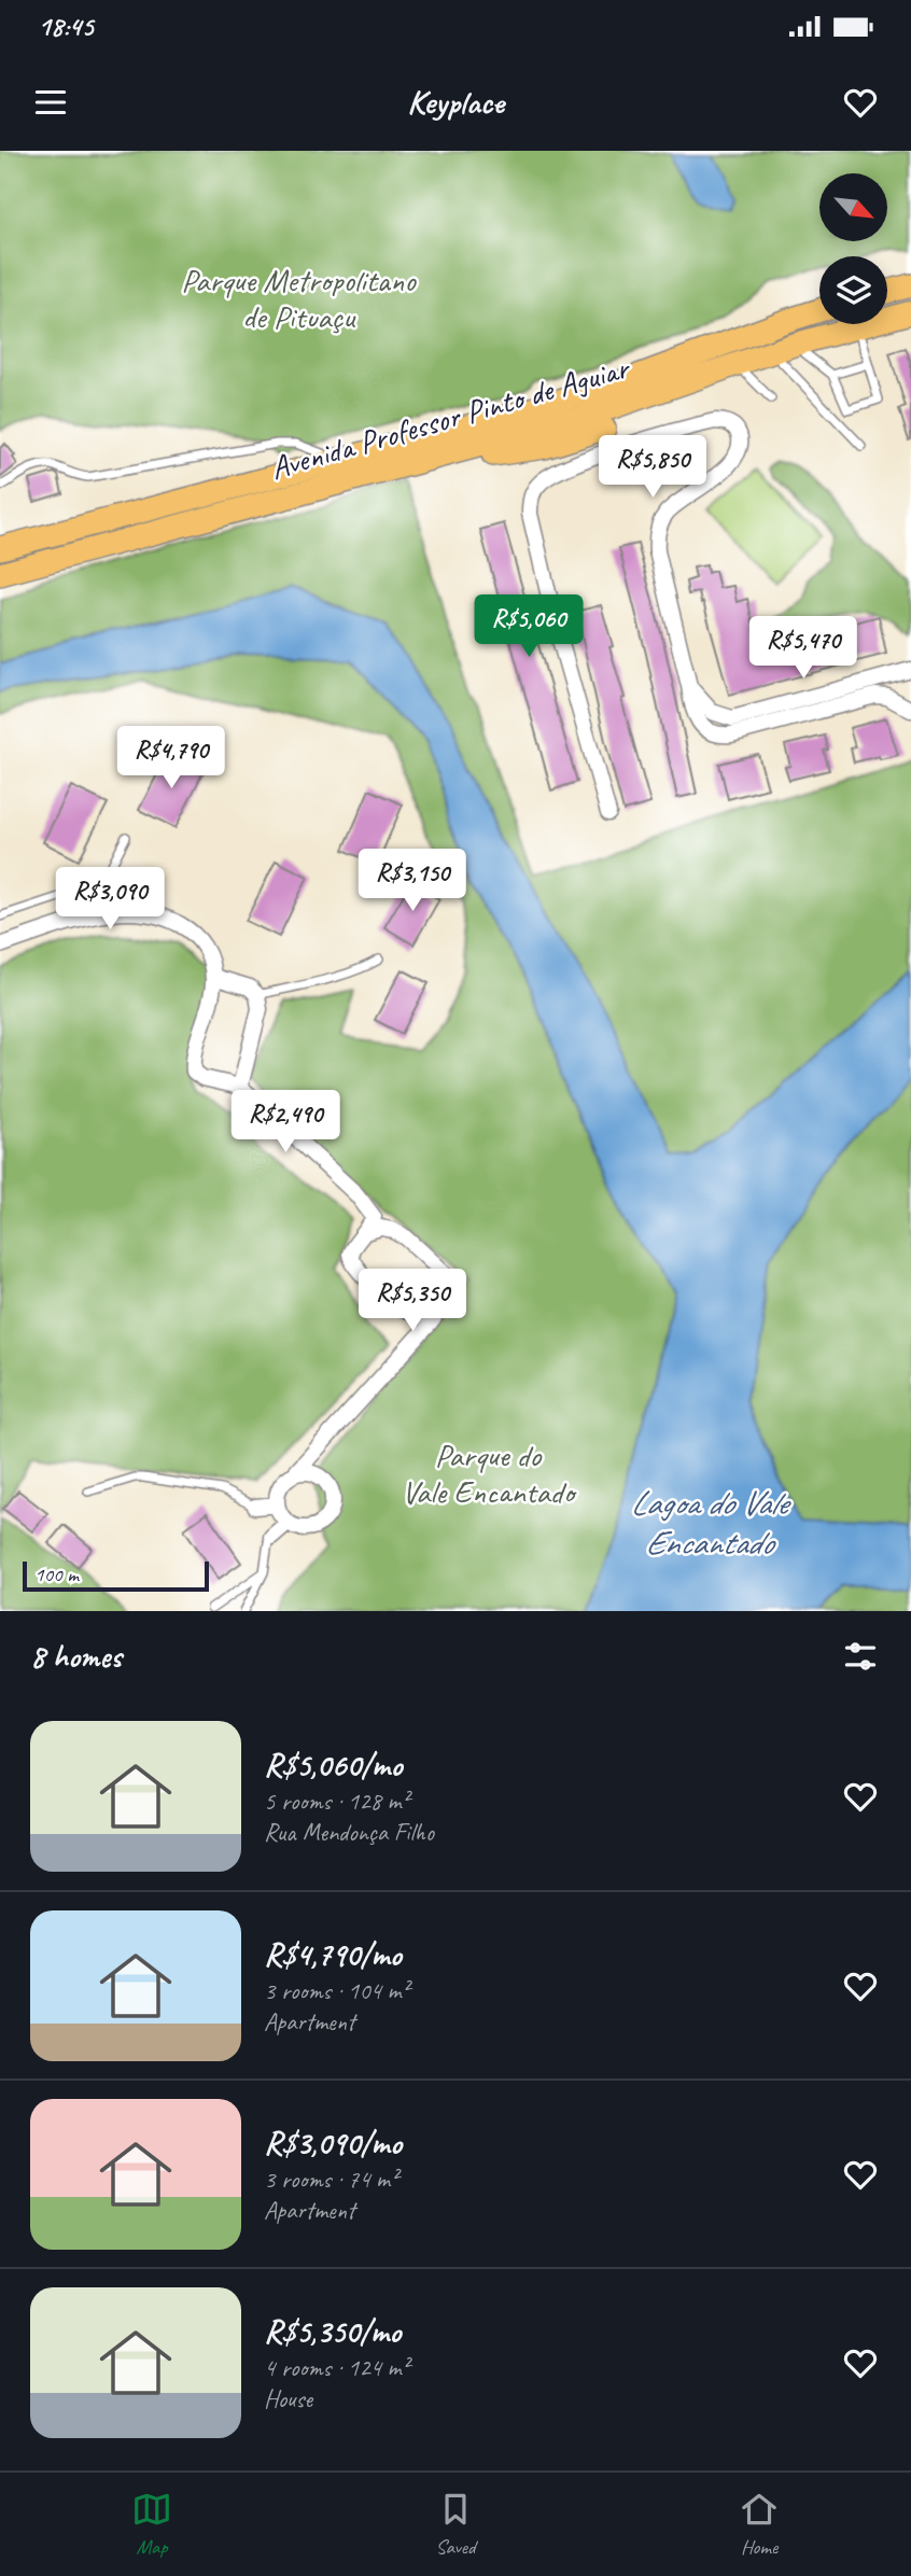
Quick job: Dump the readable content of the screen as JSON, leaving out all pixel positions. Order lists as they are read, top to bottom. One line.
{"streets":{"main road":["Avenida Professor Pinto de Aguiar"]},"water":["Lagoa do Vale Encantado"],"parks":["Parque Metropolitano de Pituaçu","Parque do Vale Encantado"],"scale_bar":"100 m","north":"bottom right","page":{"status":"18:45","header":"Keyplace","price":["R$5,850","R$5,060","R$5,470","R$4,790","R$3,150","R$3,090","R$2,490","R$5,350"],"scale":"100 m","heading":"8 homes","list":[{"name":"R$5,060/mo","note":"5 rooms · 128 m² · Rua Mendonça Filho"},{"name":"R$4,790/mo","note":"3 rooms · 104 m² · Apartment"},{"name":"R$3,090/mo","note":"3 rooms · 74 m² · Apartment"},{"name":"R$5,350/mo","note":"4 rooms · 124 m² · House"}],"tabs":["Map","Saved","Home"]}}
